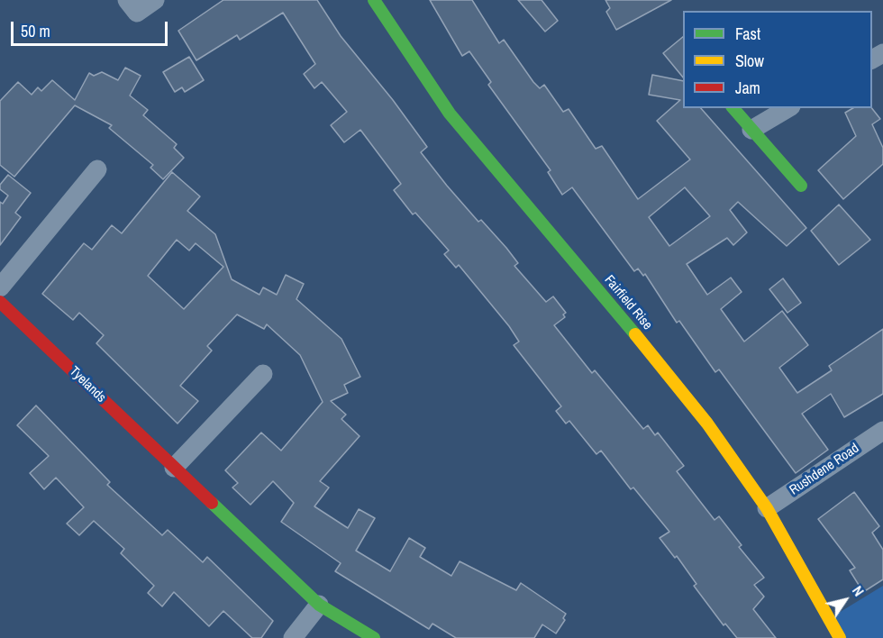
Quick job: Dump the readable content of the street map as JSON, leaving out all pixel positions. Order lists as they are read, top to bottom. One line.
{"streets":{"street":["Fairfield Rise","Tyelands","Rushdene Road"]},"crossings":[["Fairfield Rise","Rushdene Road"]],"legend":["Fast","Slow","Jam"],"scale_bar":"50 m","north":"top right"}
